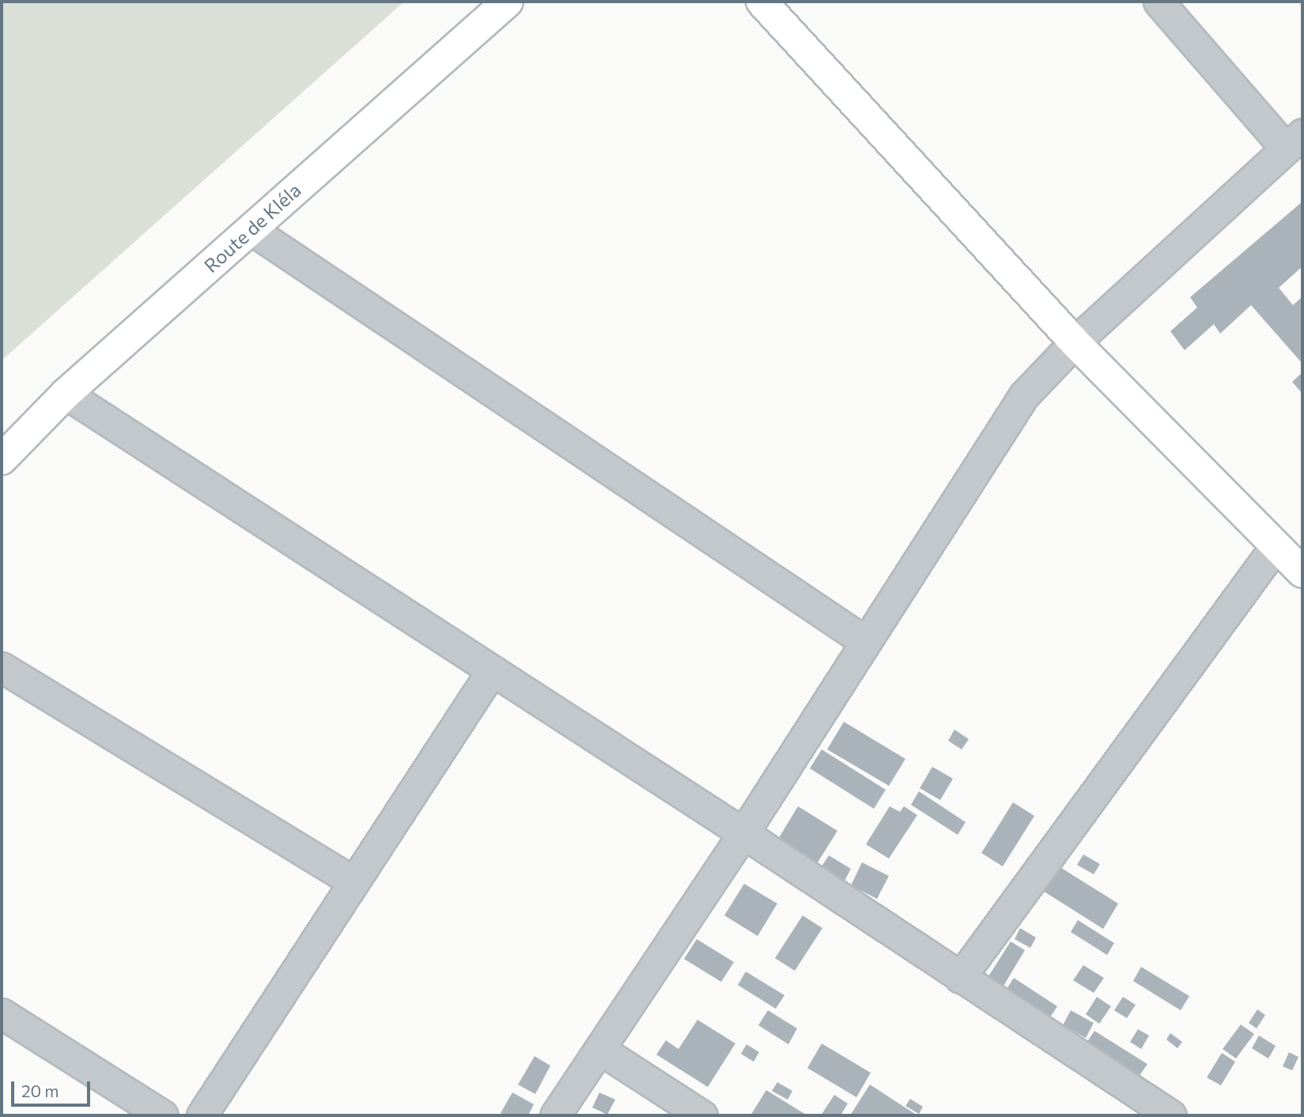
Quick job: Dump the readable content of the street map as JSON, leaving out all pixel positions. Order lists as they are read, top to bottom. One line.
{"streets":{"street":["Route de Kléla"]},"scale_bar":"20 m"}
